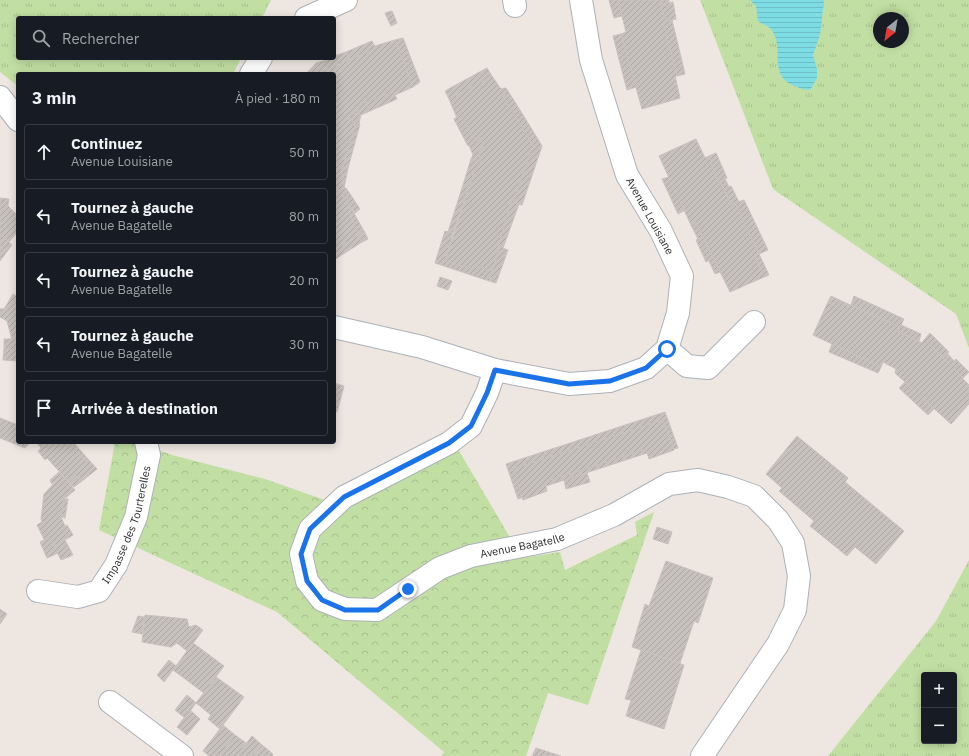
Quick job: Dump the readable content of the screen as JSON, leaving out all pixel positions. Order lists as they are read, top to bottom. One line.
{"streets":{"street":["Avenue Louisiane","Impasse des Tourterelles","Avenue Bagatelle"]},"north":"bottom left","page":{"search":"Rechercher","heading":["3 min","À pied · 180 m"],"list":[["Continuez","Avenue Louisiane","50 m"],["Tournez à gauche","Avenue Bagatelle","80 m"],["Tournez à gauche","Avenue Bagatelle","20 m"],["Tournez à gauche","Avenue Bagatelle","30 m"],"Arrivée à destination"],"map_buttons":["+","−"]}}
